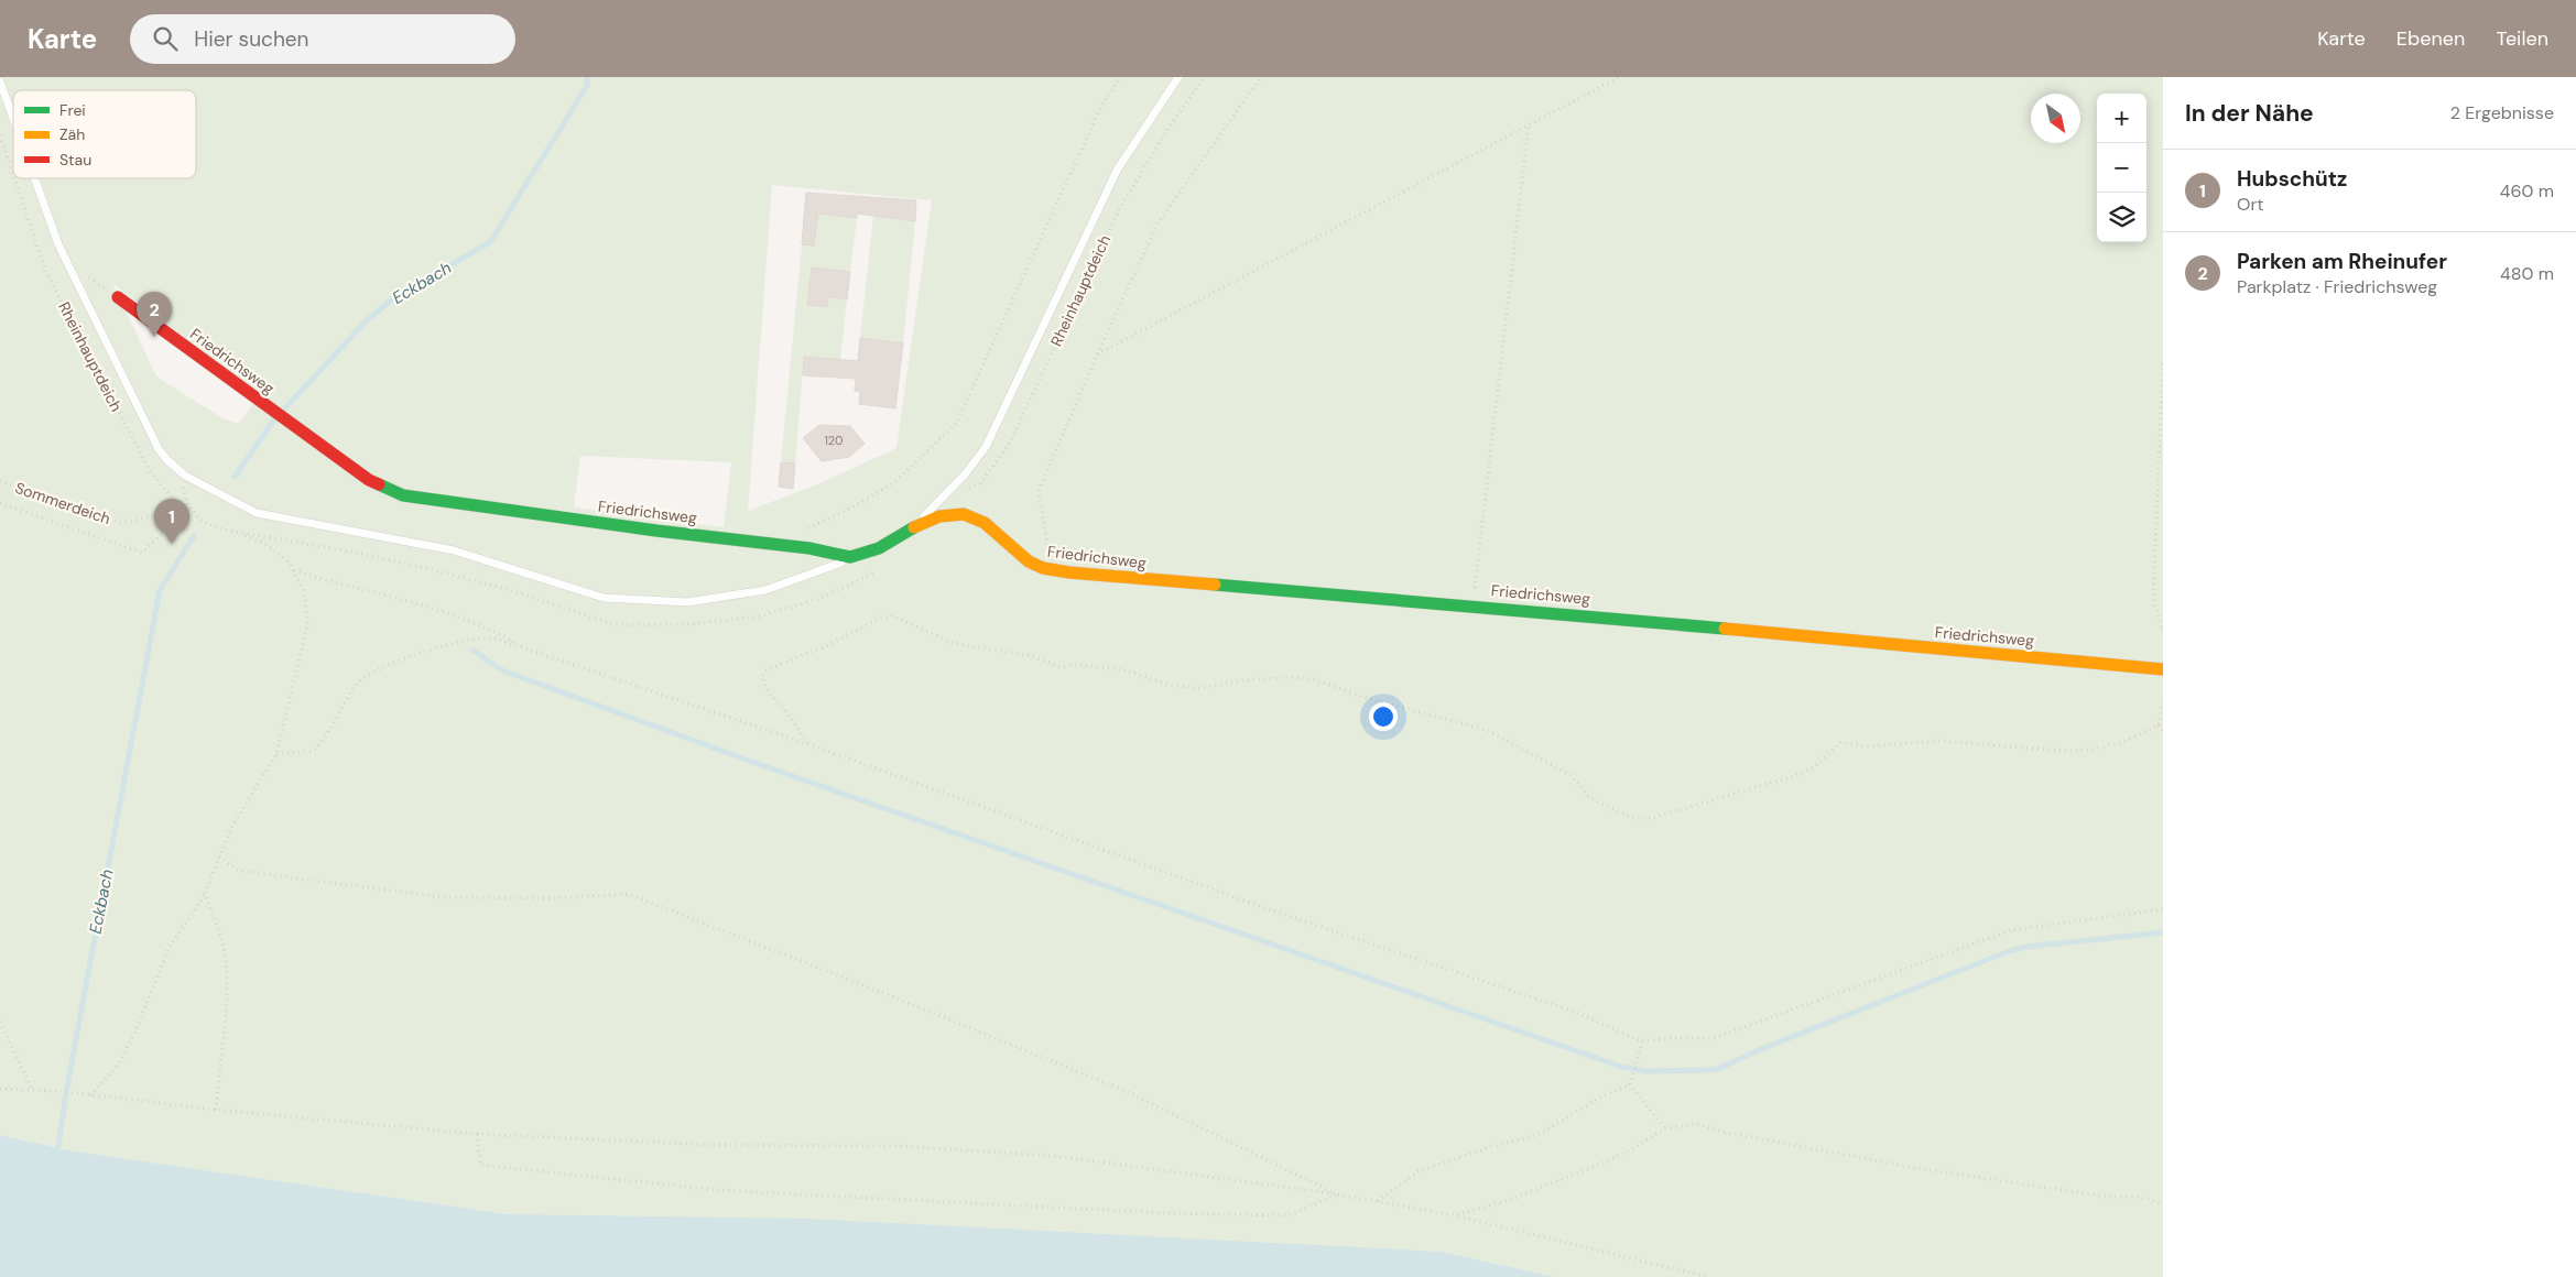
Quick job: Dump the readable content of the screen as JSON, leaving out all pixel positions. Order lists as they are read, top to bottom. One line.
{"streets":{"street":["Friedrichsweg"],"path":["Rheinhauptdeich","Sommerdeich"]},"crossings":[["Rheinhauptdeich","Sommerdeich"]],"water":["Eckbach"],"house_numbers":["120"],"legend":["Frei","Zäh","Stau"],"north":"bottom right","page":{"header":"Karte","search":"Hier suchen","nav":["Karte","Ebenen","Teilen"],"heading":["In der Nähe","2 Ergebnisse"],"map_buttons":["+","−"],"list":[{"mark":"1","name":"Hubschütz","note":"Ort","value":"460 m"},{"mark":"2","name":"Parken am Rheinufer","note":"Parkplatz · Friedrichsweg","value":"480 m"}],"pins":["2","1"]}}
